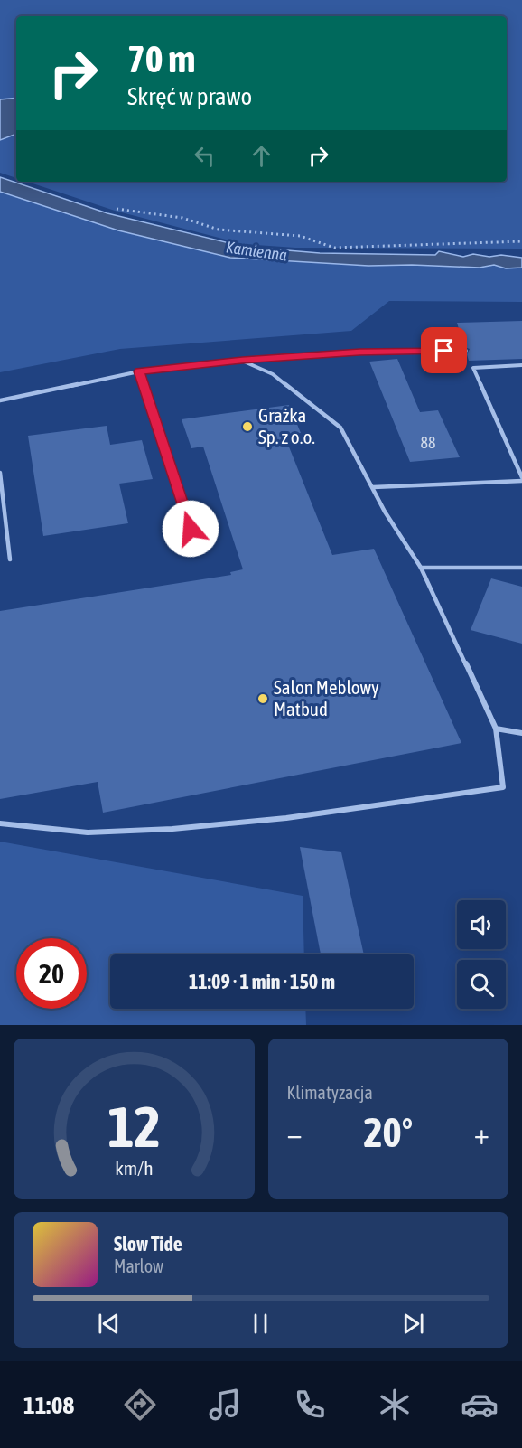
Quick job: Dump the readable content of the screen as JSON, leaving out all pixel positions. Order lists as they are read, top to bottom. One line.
{"water":["Kamienna"],"places":["Grażka Sp. z o.o.","Salon Meblowy Matbud"],"house_numbers":["88"],"page":{"turn":["70 m","Skręć w prawo"],"limit":"20","trip":"11:09 · 1 min · 150 m","tile":"Klimatyzacja","heat":["−","20°","+"],"song":["Slow Tide","Marlow"],"tabs":"11:08","gauge":["12","km/h"]}}
